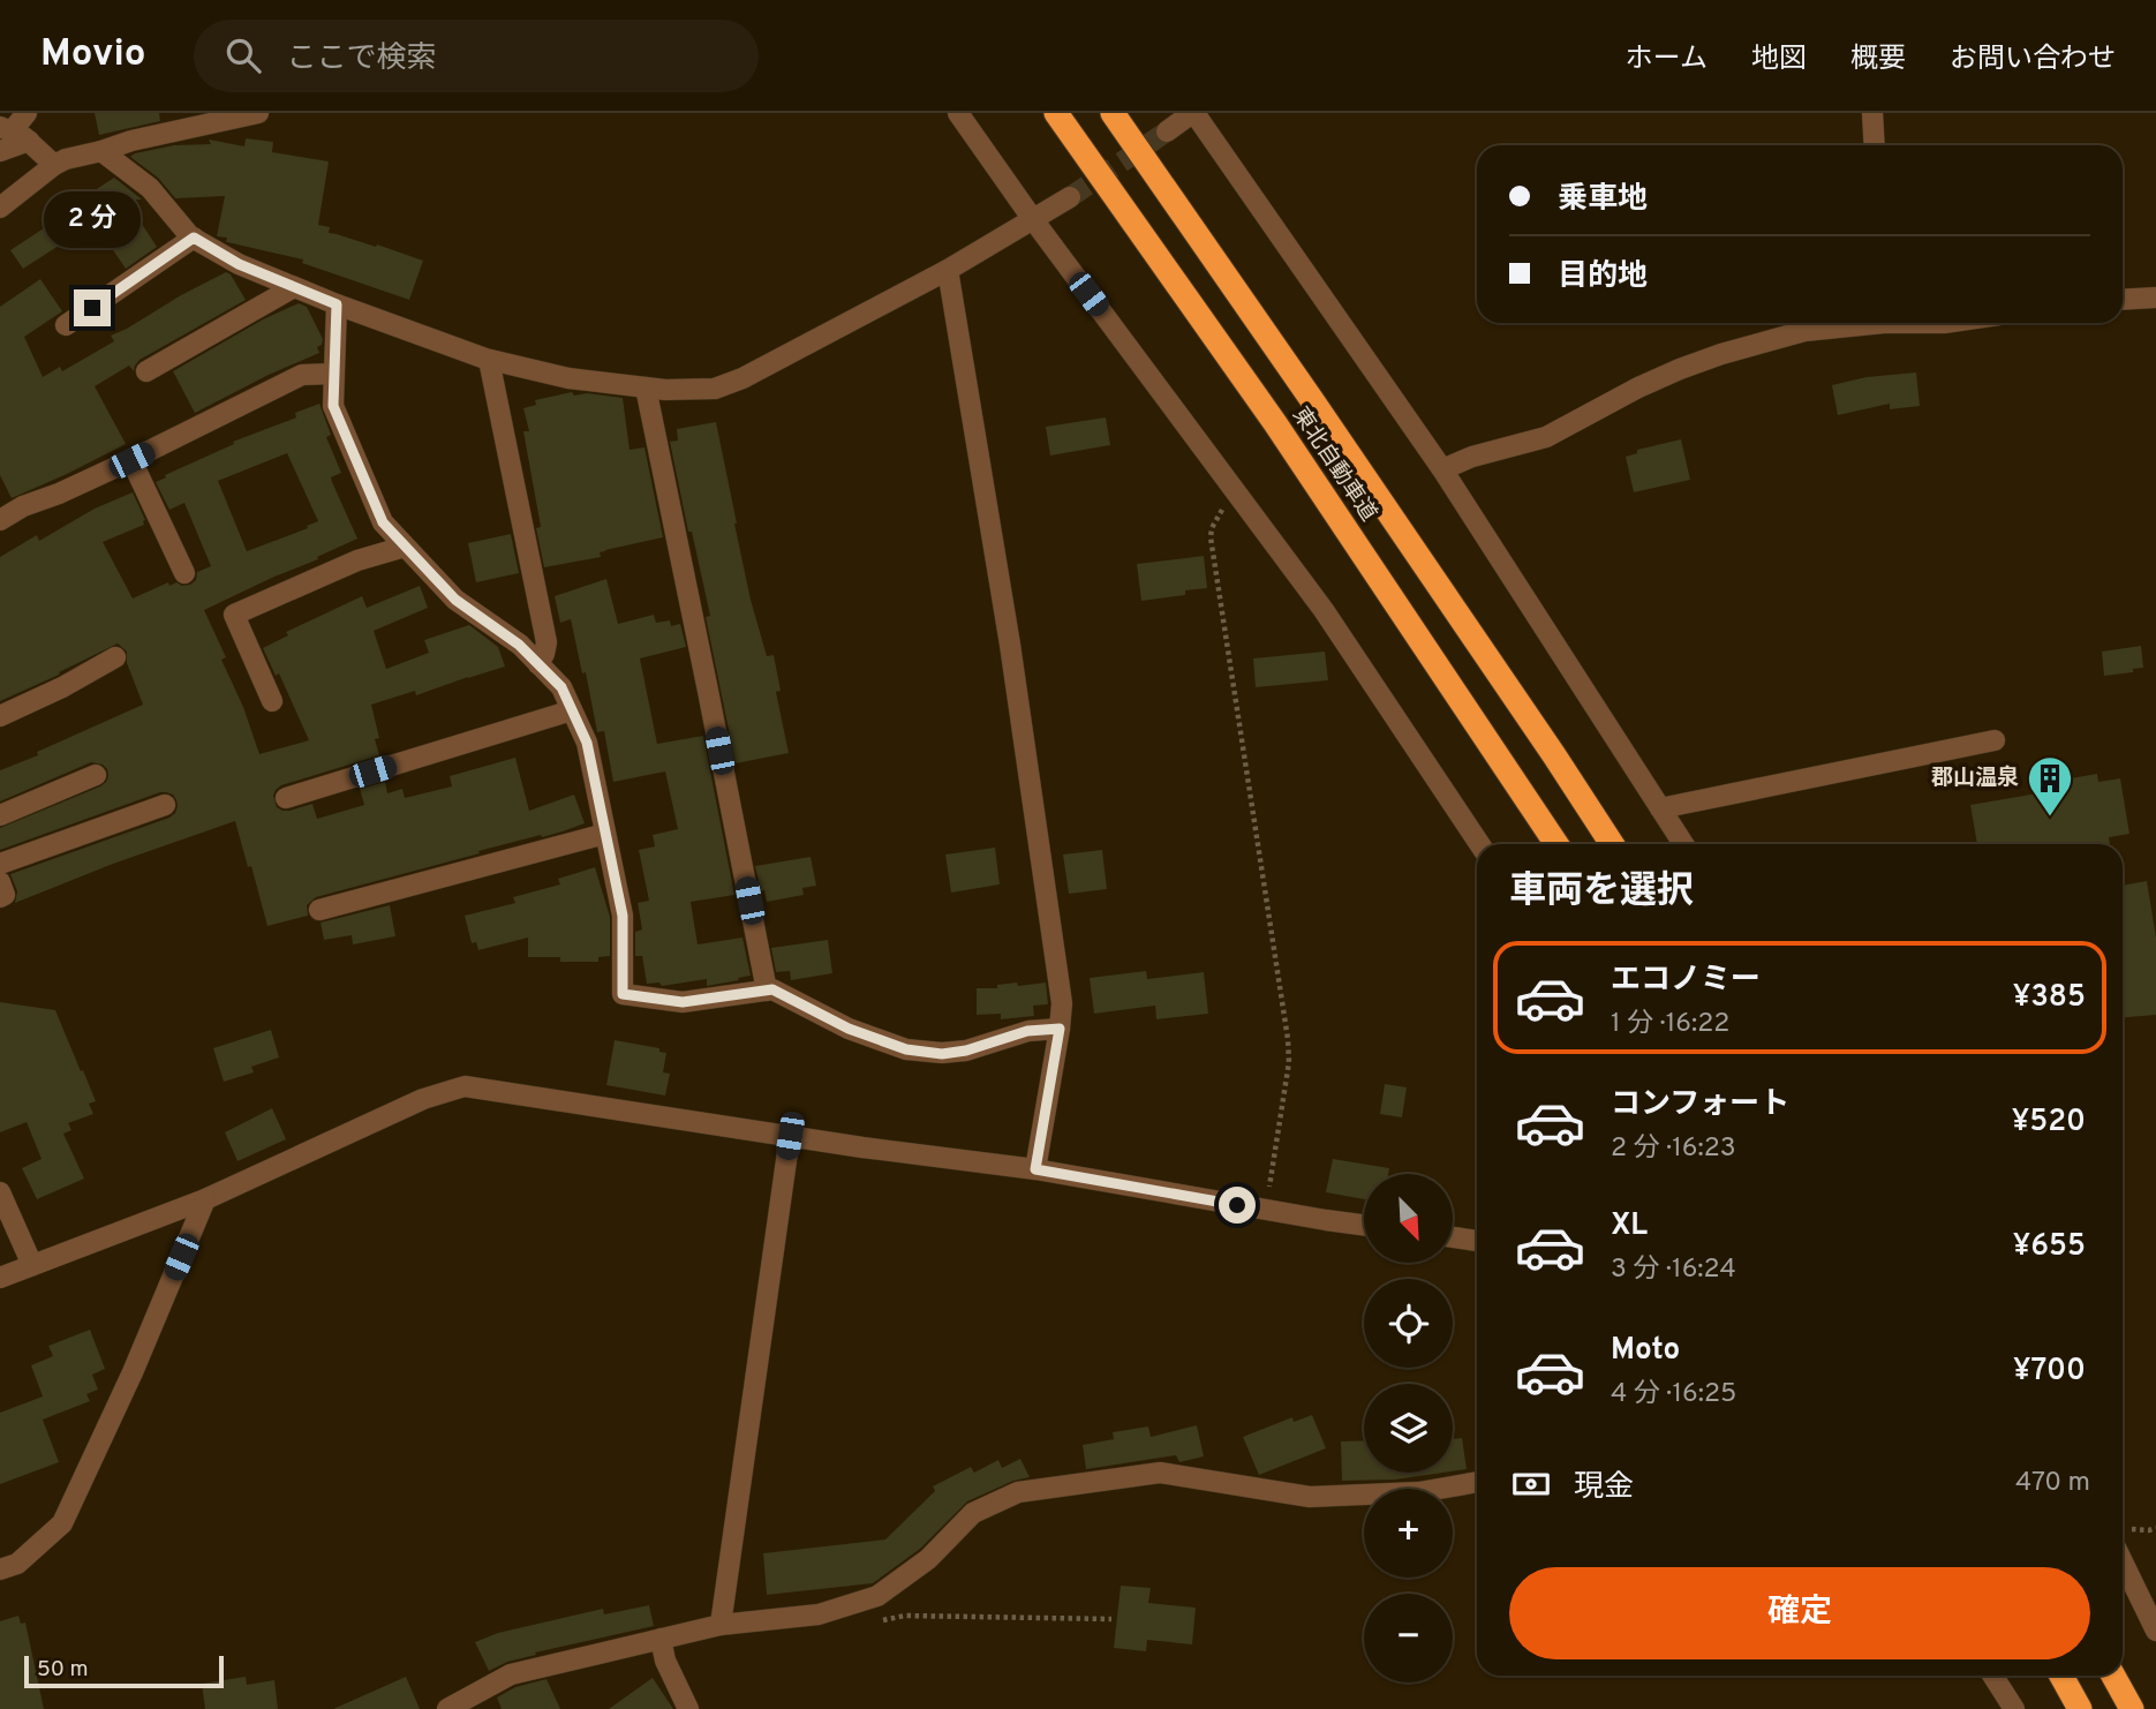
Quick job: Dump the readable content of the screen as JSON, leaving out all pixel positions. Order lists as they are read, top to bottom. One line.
{"streets":{"highway":["東北自動車道"]},"places":{"building":["郡山温泉"]},"scale_bar":"50 m","north":"bottom right","page":{"header":"Movio","search":"ここで検索","nav":["ホーム","地図","概要","お問い合わせ"],"banner":["乗車地","目的地"],"bubble":"2 分","heading":"車両を選択","list":[{"name":"エコノミー","note":"1 分 · 16:22","value":"¥385"},{"name":"コンフォート","note":"2 分 · 16:23","value":"¥520"},{"name":"XL","note":"3 分 · 16:24","value":"¥655"},{"name":"Moto","note":"4 分 · 16:25","value":"¥700"}],"map_buttons":["+","−"],"pay":["現金","470 m"],"buttons":"確定","scale":"50 m"}}
